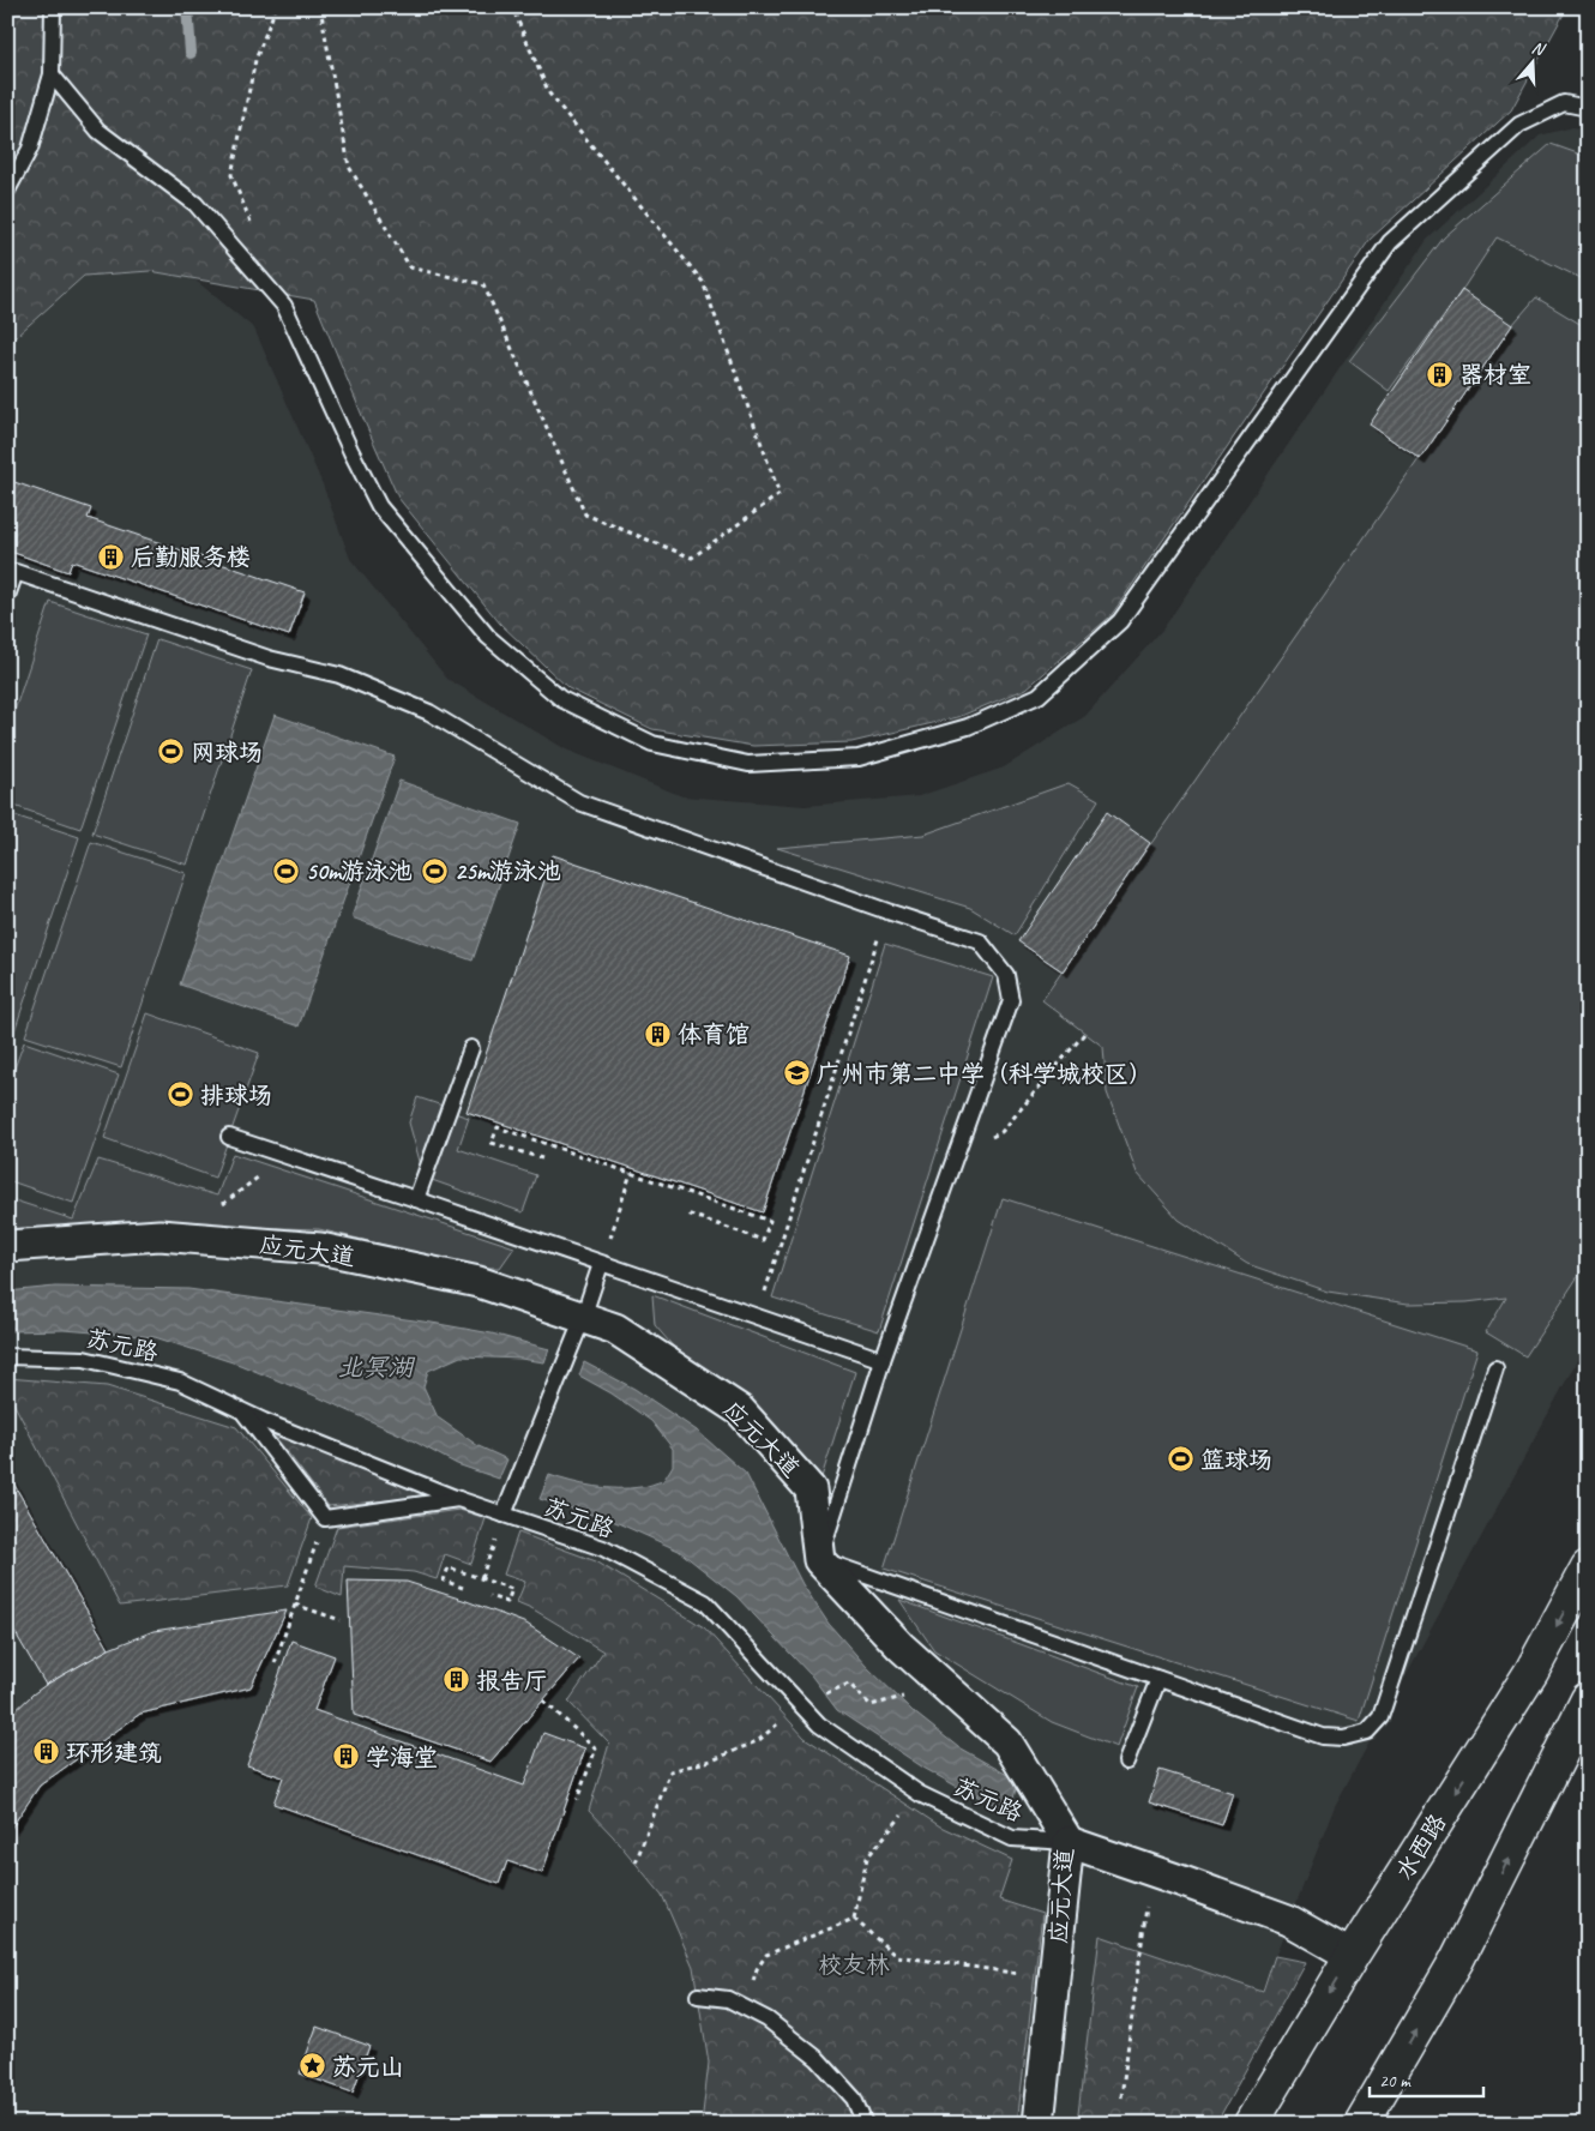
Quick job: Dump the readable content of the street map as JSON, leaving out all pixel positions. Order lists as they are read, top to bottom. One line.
{"streets":{"main road":["水西路"],"street":["应元大道"],"lane":["苏元路"]},"crossings":[["应元大道","苏元路"]],"water":["北冥湖"],"parks":["校友林"],"places":{"building":["器材室","后勤服务楼","体育馆","报告厅","环形建筑","学海堂"],"sports":["网球场","50m游泳池","25m游泳池","排球场","篮球场"],"school or university":["广州市第二中学（科学城校区）"],"place":["苏元山"]},"scale_bar":"20 m","north":"top"}
